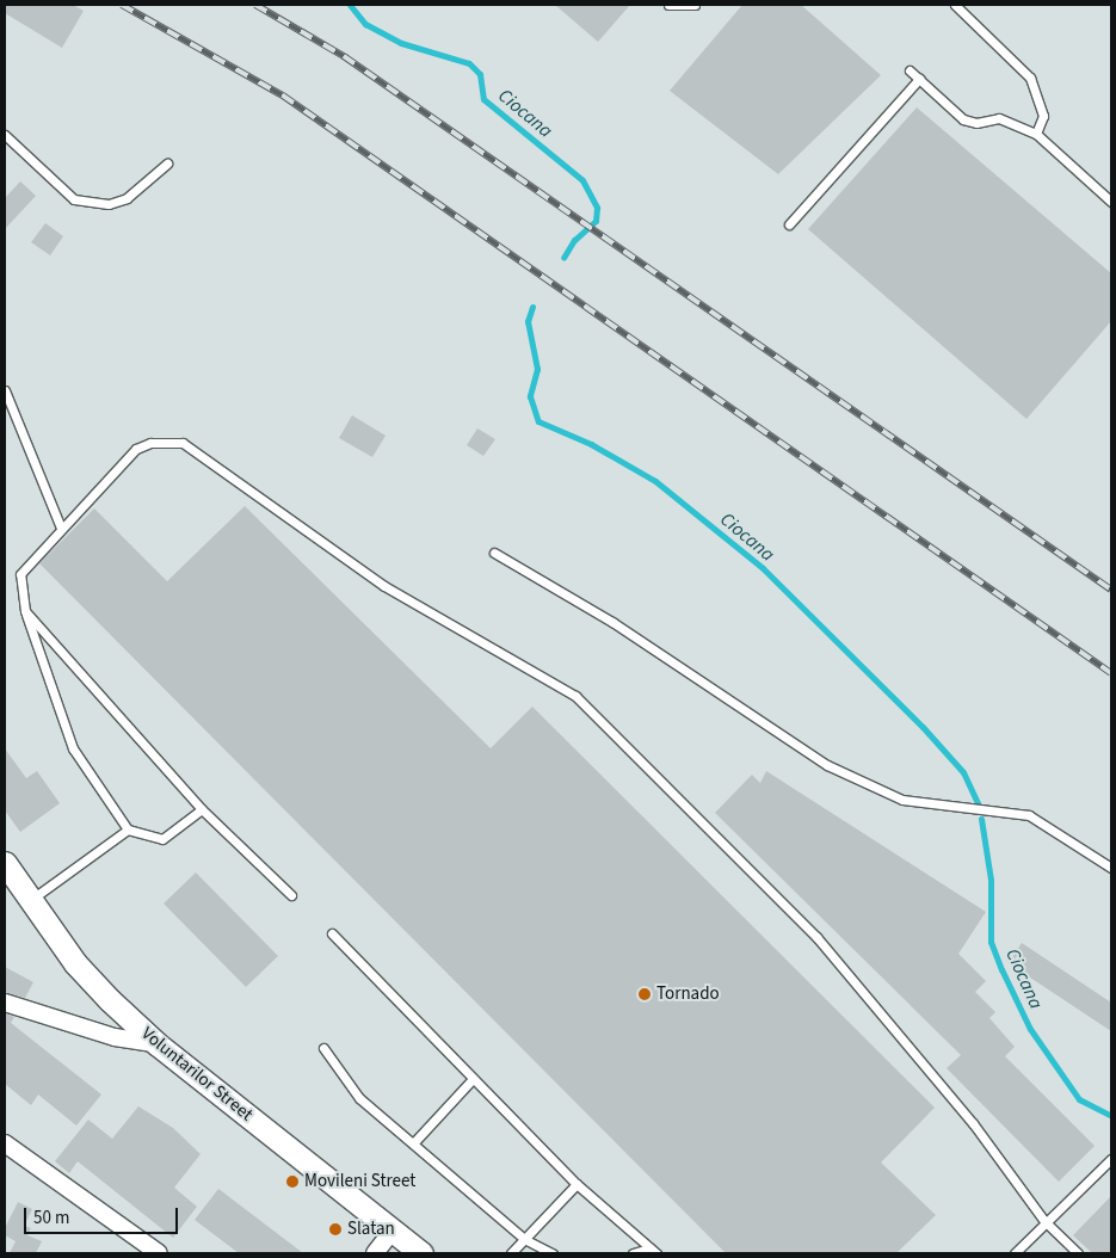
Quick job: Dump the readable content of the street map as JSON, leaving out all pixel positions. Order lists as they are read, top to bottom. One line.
{"streets":{"main road":["Voluntarilor Street"]},"water":["Ciocana"],"places":["Tornado","Movileni Street","Slatan"],"scale_bar":"50 m"}
